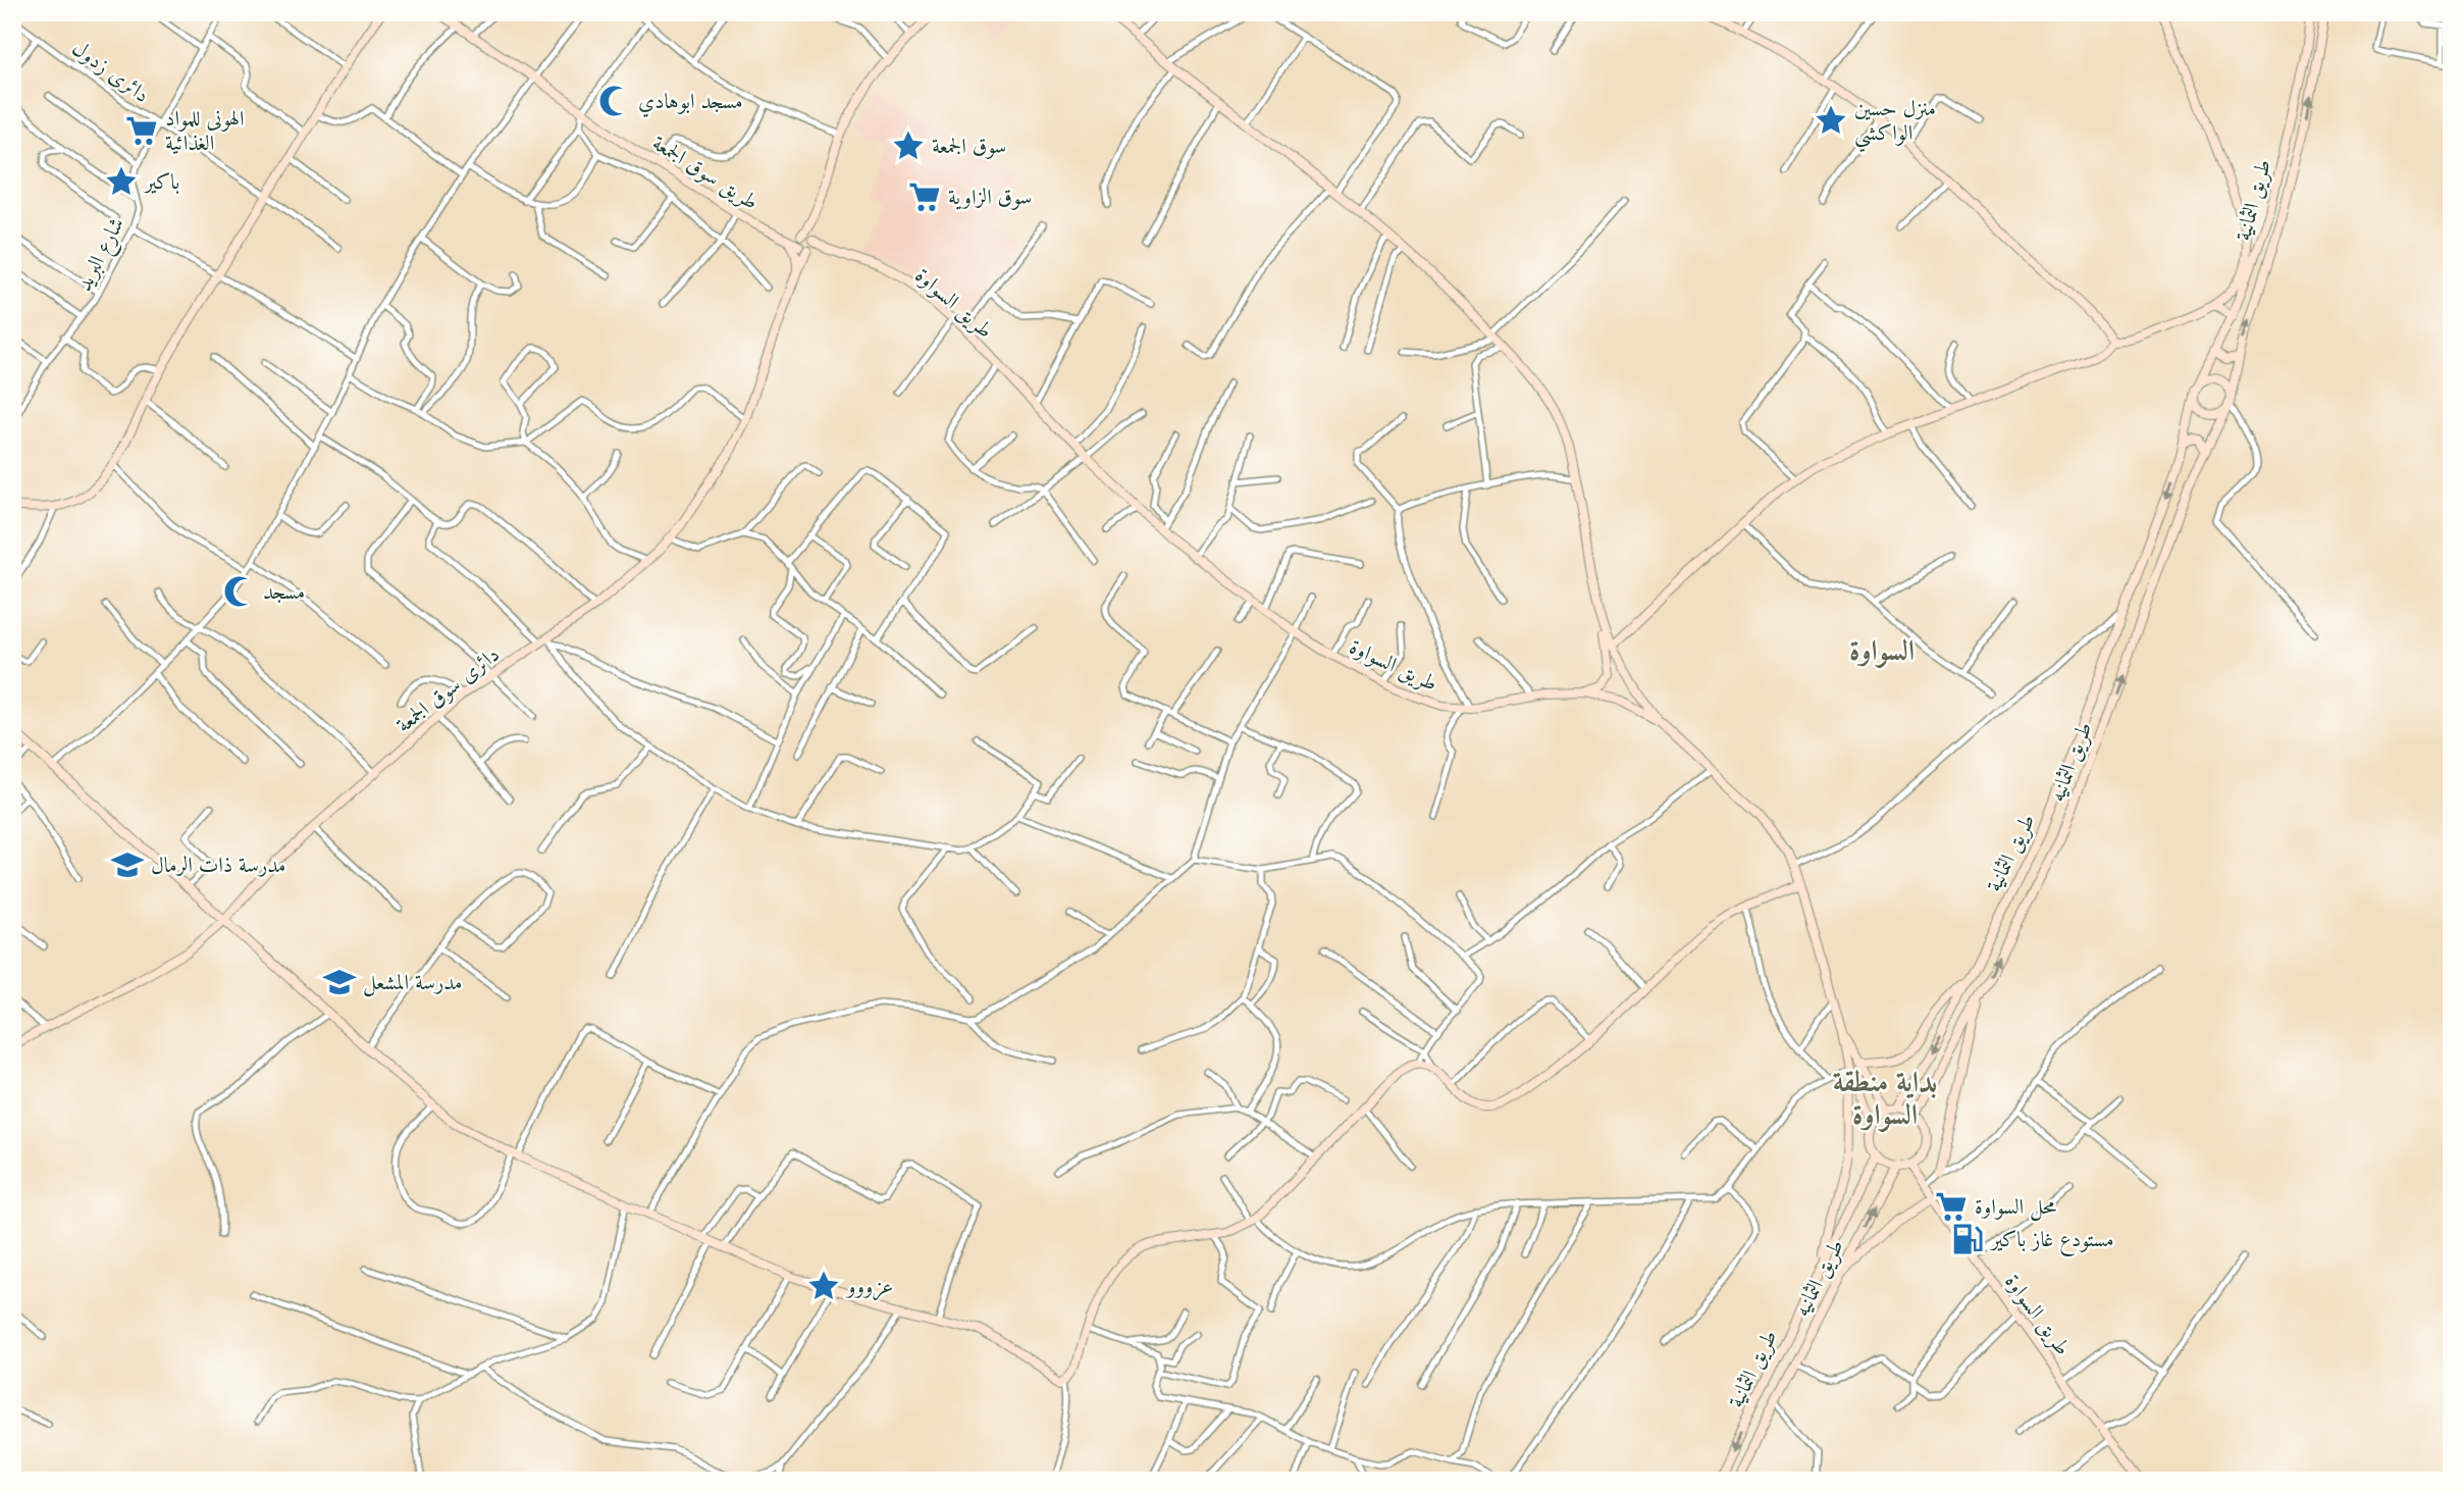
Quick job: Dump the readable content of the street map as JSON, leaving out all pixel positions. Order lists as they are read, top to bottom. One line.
{"streets":{"street":["دائرى زدول","طريق سوق الجمعة","طريق الثمانية","شارع البريد","طريق السواوة","دائرى سوق الجمعة","طريق الثمانيه"]},"crossings":[["دائرى زدول","شارع البريد"],["طريق الثمانية","طريق السواوة"],["طريق الثمانية","طريق الثمانيه"],["طريق السواوة","دائرى سوق الجمعة"],["طريق السواوة","طريق الثمانيه"]],"one_way":["طريق الثمانية","طريق الثمانيه"],"districts":["السواوة","بداية منطقة السواوة"],"places":{"mosque":["مسجد ابوهادي","مسجد"],"place":["منزل حسين الواكشي","سوق الجمعة","باكير","عزووو"],"supermarket":["الهونى للمواد الغذائية","سوق الزاوية","محل السواوة"],"school or university":["مدرسة ذات الرمال","مدرسة المشعل"],"fuel station":["مستودع غاز باكير"]}}
